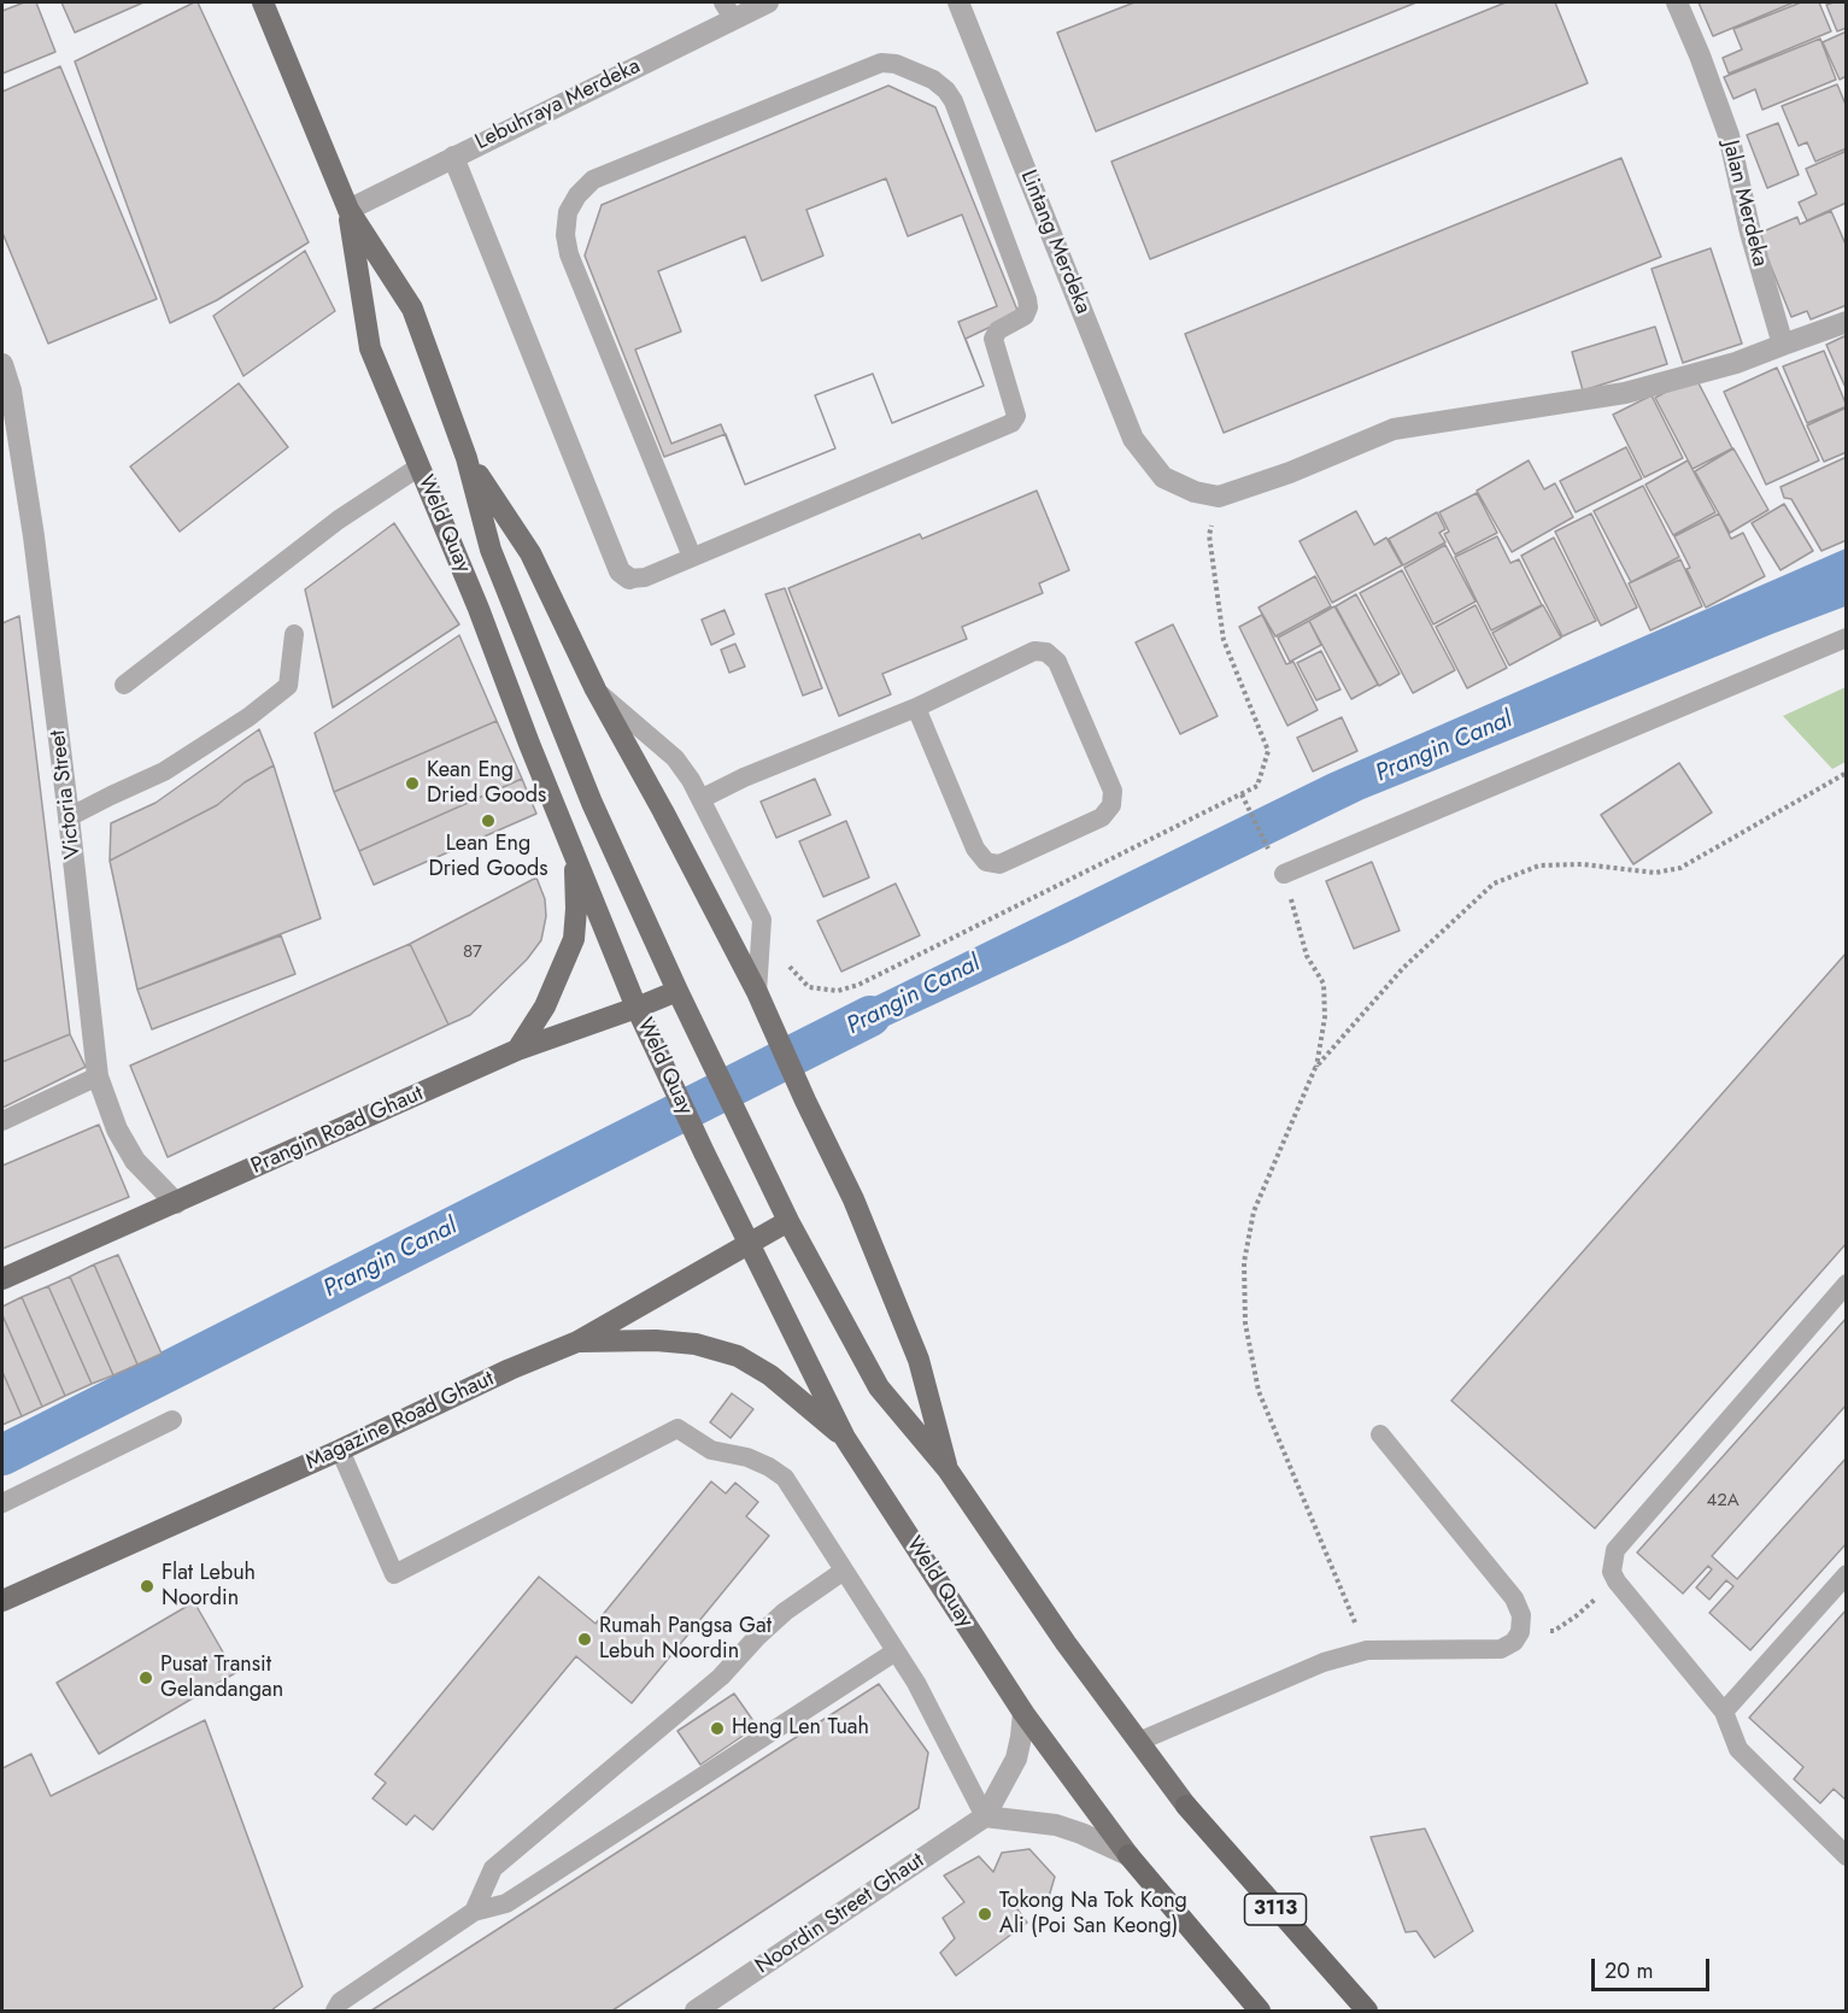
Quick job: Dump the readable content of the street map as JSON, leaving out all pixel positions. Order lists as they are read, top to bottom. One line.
{"streets":{"highway":["3113"],"main road":["Weld Quay","Prangin Road Ghaut","Magazine Road Ghaut"],"street":["Lebuhraya Merdeka","Jalan Merdeka","Lintang Merdeka","Victoria Street","Noordin Street Ghaut"]},"crossings":[["Lebuhraya Merdeka","Weld Quay"],["Jalan Merdeka","Lintang Merdeka"],["Weld Quay","Prangin Road Ghaut"],["Weld Quay","Magazine Road Ghaut"],["Weld Quay","3113"],["Weld Quay","Noordin Street Ghaut"],["Victoria Street","Prangin Road Ghaut"]],"water":["Prangin Canal"],"places":["Kean Eng Dried Goods","Lean Eng Dried Goods","Flat Lebuh Noordin","Rumah Pangsa Gat Lebuh Noordin","Pusat Transit Gelandangan","Heng Len Tuah","Tokong Na Tok Kong Ali (Poi San Keong)"],"house_numbers":["87","42A"],"scale_bar":"20 m"}
